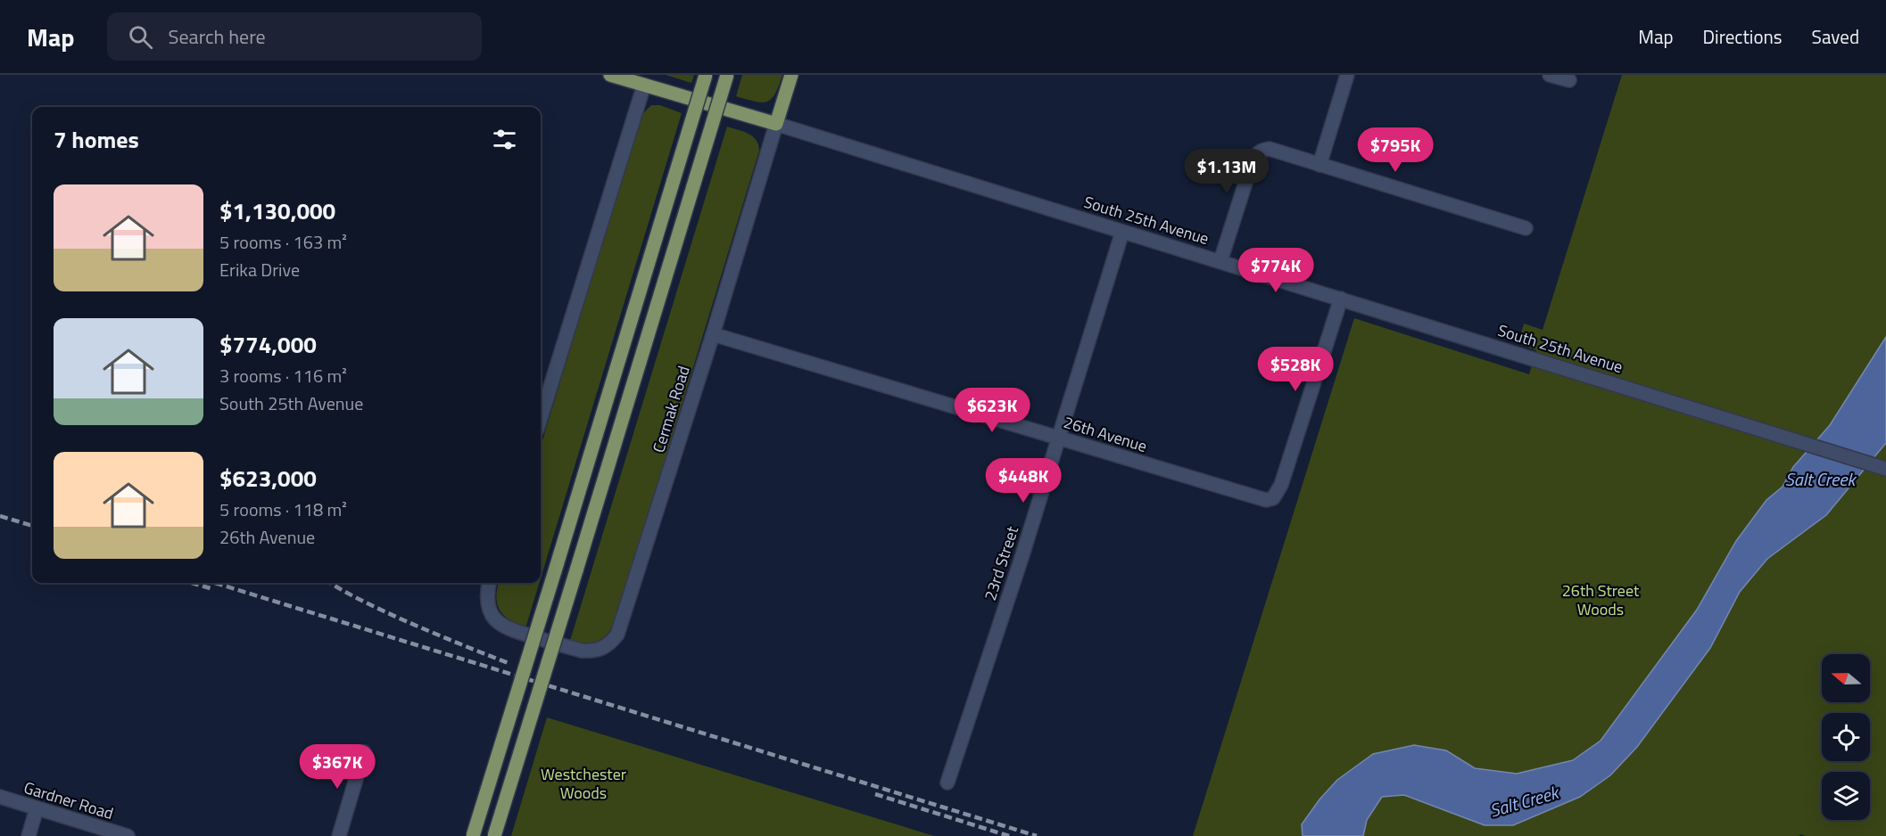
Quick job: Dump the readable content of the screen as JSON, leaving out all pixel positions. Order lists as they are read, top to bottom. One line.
{"streets":{"main road":["South 25th Avenue"],"street":["Cermak Road","26th Avenue","23rd Street","Gardner Road"]},"crossings":[["South 25th Avenue","Cermak Road"],["South 25th Avenue","26th Avenue"],["South 25th Avenue","23rd Street"],["Cermak Road","26th Avenue"],["26th Avenue","23rd Street"]],"water":["Salt Creek"],"parks":["26th Street Woods","Westchester Woods"],"north":"left","page":{"header":"Map","search":"Search here","nav":["Map","Directions","Saved"],"heading":"7 homes","price":["$795K","$1.13M","$774K","$528K","$623K","$448K","$367K"],"list":[{"name":"$1,130,000","note":"5 rooms · 163 m² · Erika Drive"},{"name":"$774,000","note":"3 rooms · 116 m² · South 25th Avenue"},{"name":"$623,000","note":"5 rooms · 118 m² · 26th Avenue"}]}}
